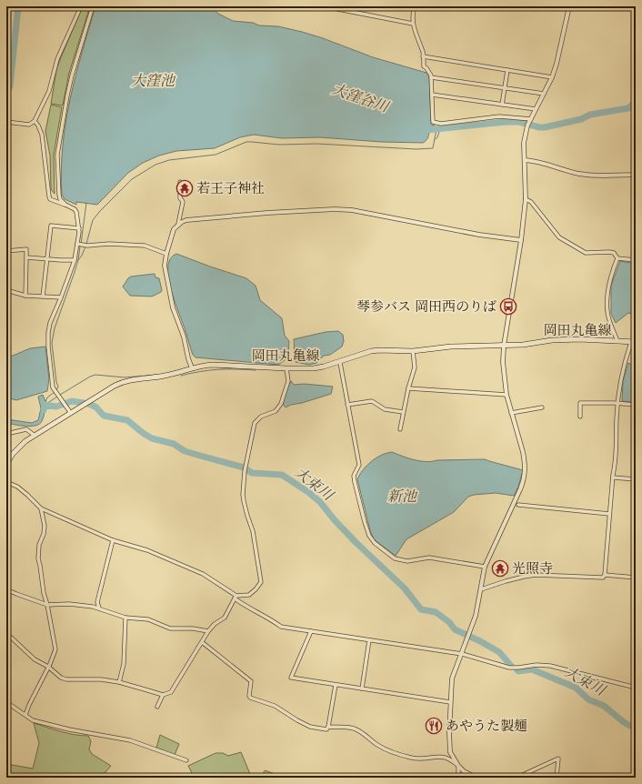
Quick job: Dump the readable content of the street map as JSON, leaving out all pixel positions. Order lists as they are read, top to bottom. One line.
{"streets":{"main road":["岡田丸亀線"]},"water":["大窪池","大窪谷川","大束川","新池"],"places":{"temple":["若王子神社","光照寺"],"bus stop":["琴参バス 岡田西のりば"],"restaurant":["あやうた製麺"]}}
